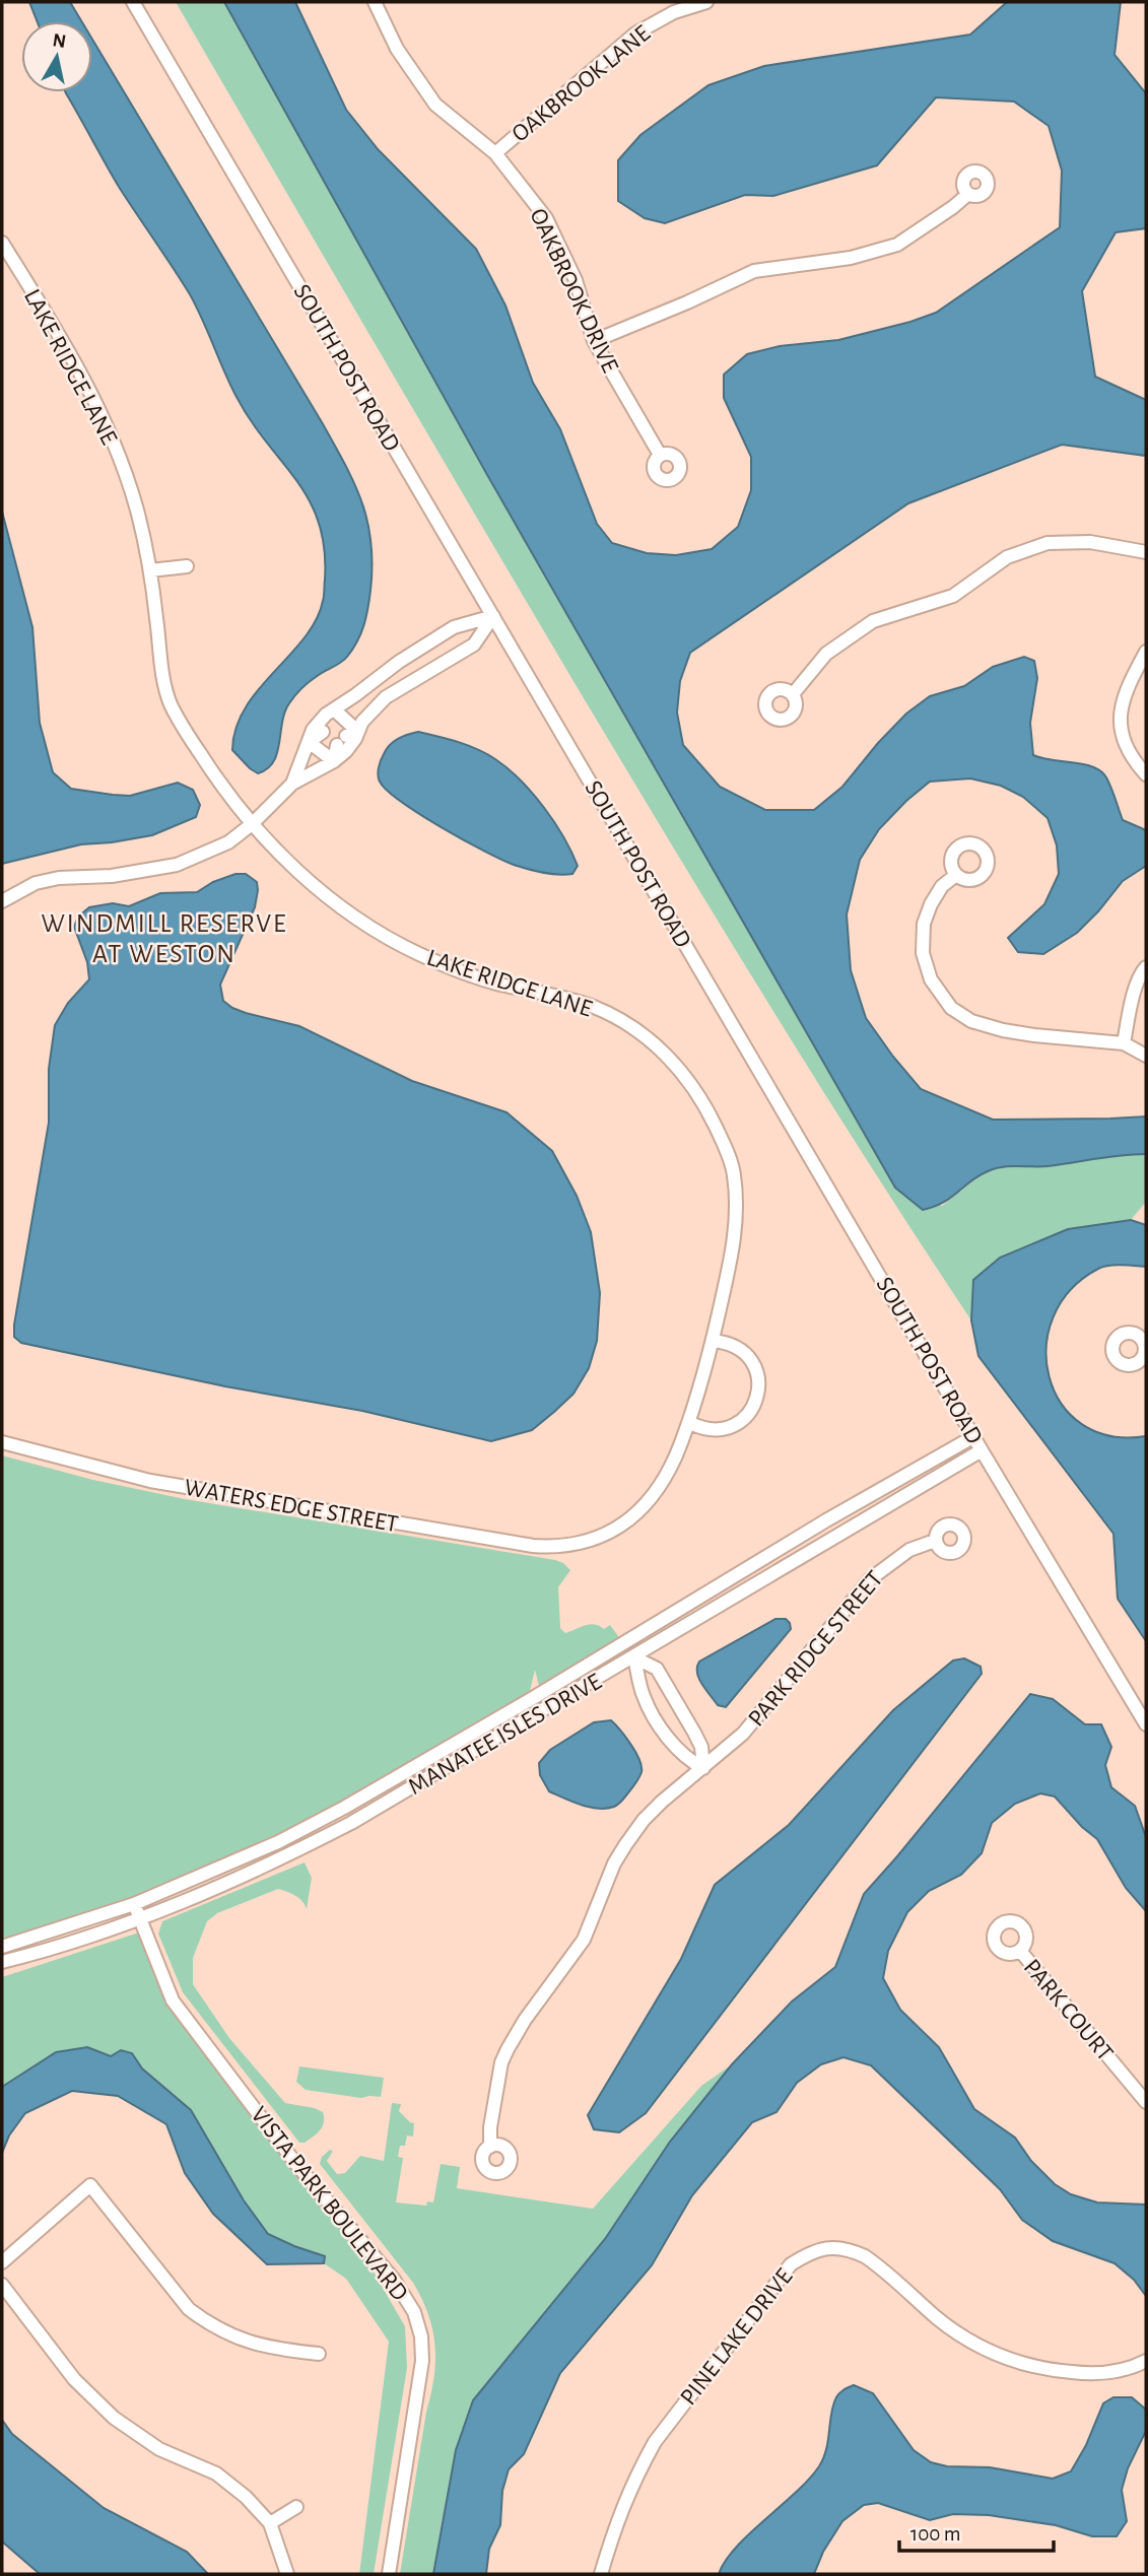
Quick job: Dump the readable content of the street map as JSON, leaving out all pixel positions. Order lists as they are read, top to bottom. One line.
{"streets":{"street":["OAKBROOK LANE","OAKBROOK DRIVE","LAKE RIDGE LANE","SOUTH POST ROAD","WATERS EDGE STREET","PARK RIDGE STREET","MANATEE ISLES DRIVE","PARK COURT","VISTA PARK BOULEVARD","PINE LAKE DRIVE"]},"crossings":[["OAKBROOK LANE","OAKBROOK DRIVE"],["LAKE RIDGE LANE","WATERS EDGE STREET"],["SOUTH POST ROAD","MANATEE ISLES DRIVE"],["MANATEE ISLES DRIVE","VISTA PARK BOULEVARD"]],"districts":["WINDMILL RESERVE AT WESTON"],"scale_bar":"100 m","north":"top"}
